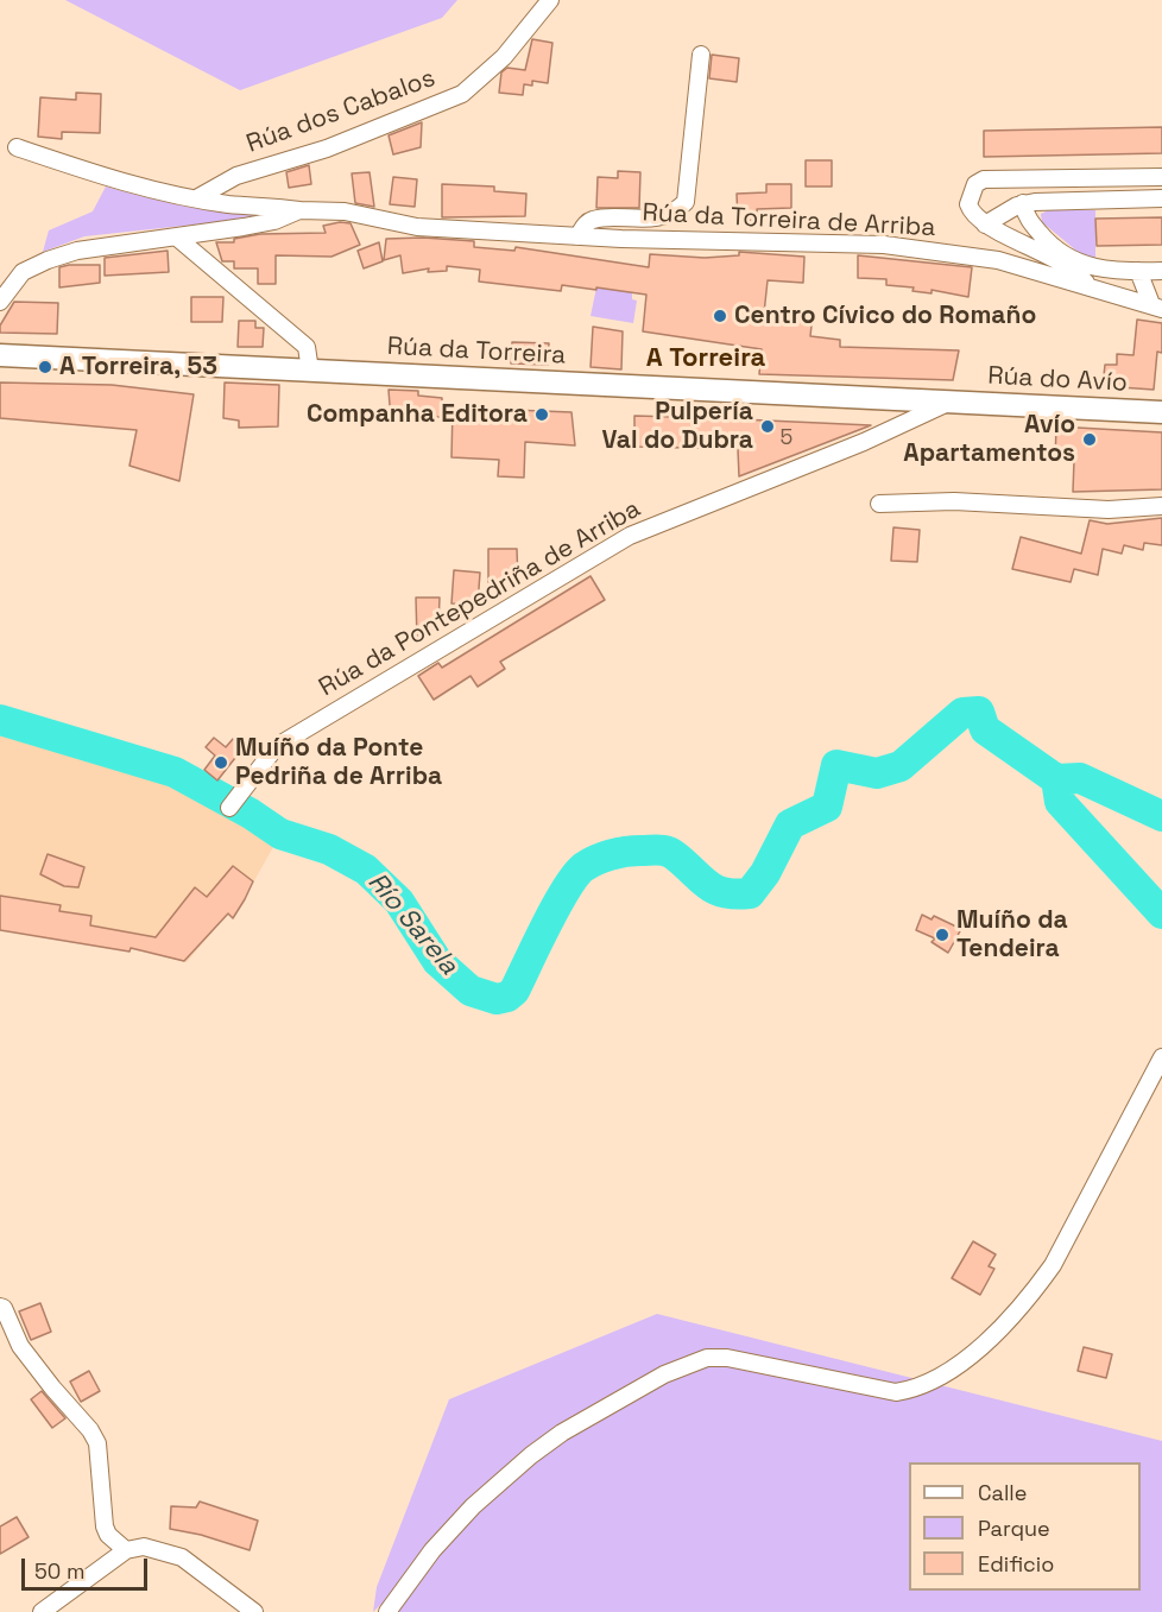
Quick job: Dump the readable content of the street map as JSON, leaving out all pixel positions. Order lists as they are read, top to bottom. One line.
{"streets":{"main road":["Rúa da Torreira","Rúa do Avío"],"street":["Rúa dos Cabalos","Rúa da Torreira de Arriba","Rúa da Pontepedriña de Arriba"]},"crossings":[["Rúa da Torreira","Rúa do Avío"],["Rúa da Torreira","Rúa da Pontepedriña de Arriba"],["Rúa do Avío","Rúa da Pontepedriña de Arriba"]],"districts":["A Torreira"],"water":["Río Sarela"],"places":["Centro Cívico do Romaño","A Torreira, 53","Companha Editora","Pulpería Val do Dubra","Avío Apartamentos","Muíño da Ponte Pedriña de Arriba","Muíño da Tendeira"],"house_numbers":["5"],"legend":["Calle","Parque","Edificio"],"scale_bar":"50 m"}
